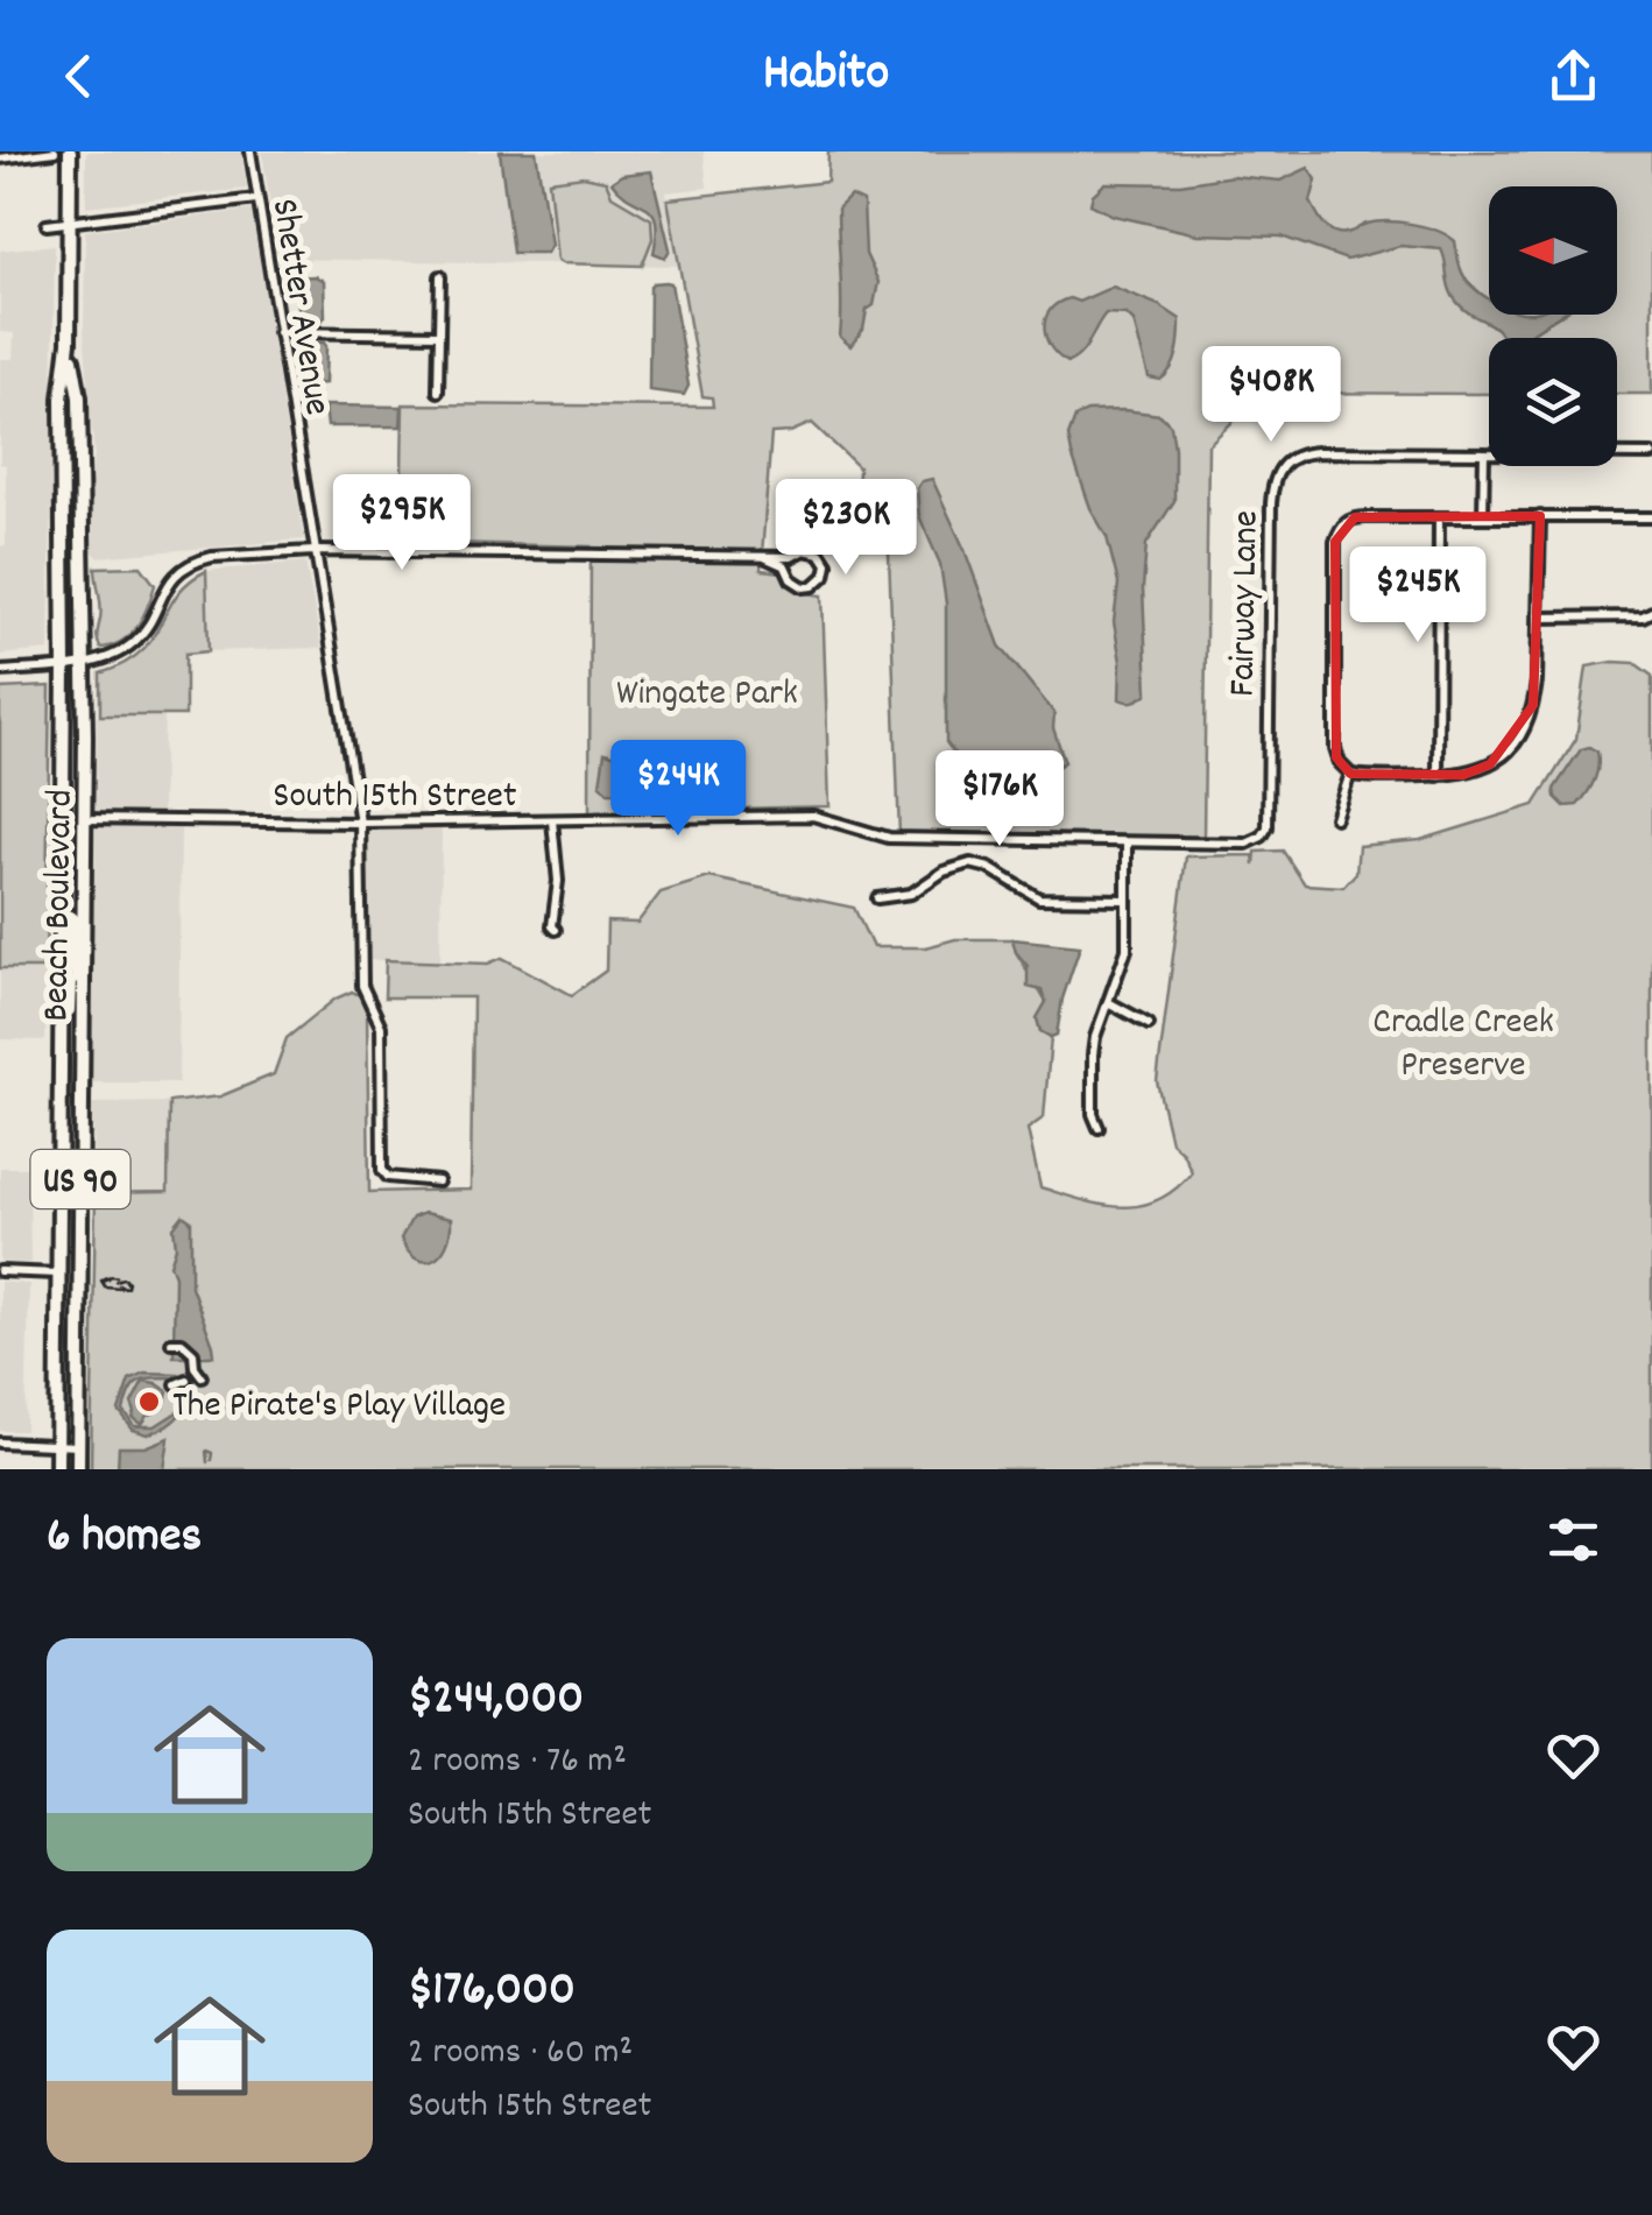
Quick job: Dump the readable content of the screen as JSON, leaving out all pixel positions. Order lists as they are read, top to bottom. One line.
{"streets":{"highway":["Beach Boulevard","US 90"],"street":["Shetter Avenue","Fairway Lane","South 15th Street"]},"crossings":[["Shetter Avenue","South 15th Street"],["Fairway Lane","South 15th Street"],["South 15th Street","Beach Boulevard"],["Beach Boulevard","US 90"]],"parks":["Wingate Park","Cradle Creek Preserve"],"places":["The Pirate's Play Village"],"north":"left","page":{"header":"Habito","price":["$408K","$295K","$230K","$245K","$244K","$176K"],"heading":"6 homes","list":[{"name":"$244,000","note":"2 rooms · 76 m² · South 15th Street"},{"name":"$176,000","note":"2 rooms · 60 m² · South 15th Street"}]}}
